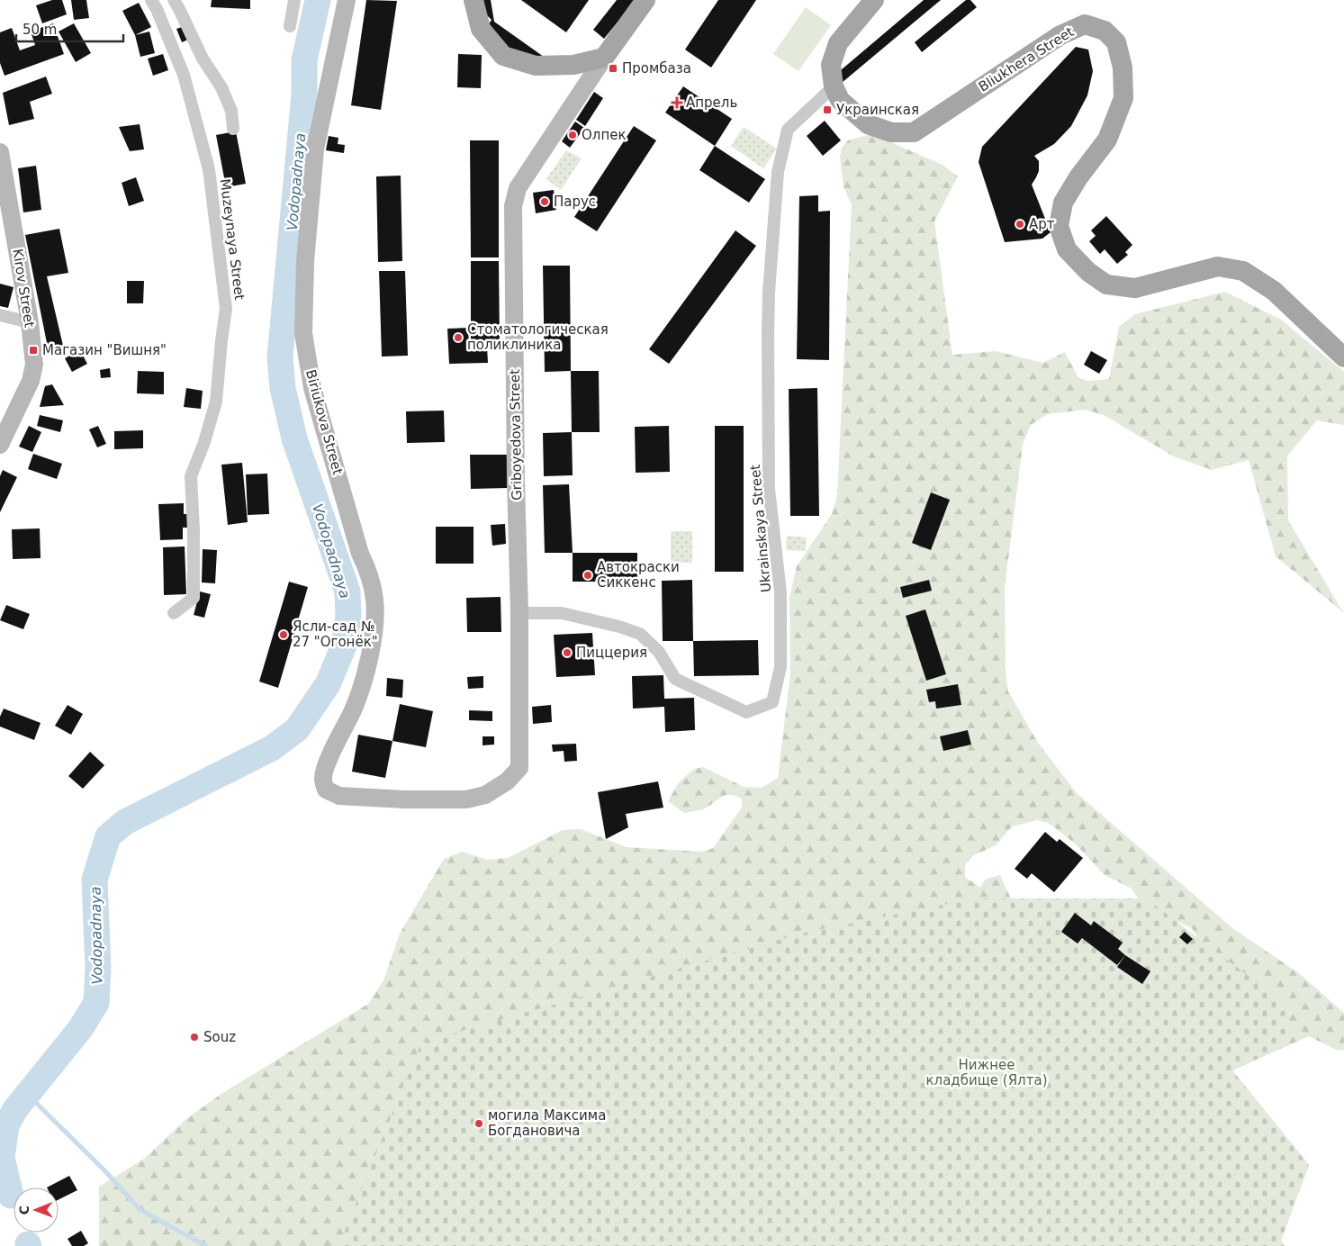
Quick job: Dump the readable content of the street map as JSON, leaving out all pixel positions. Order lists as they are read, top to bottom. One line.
{"streets":{"main road":["Bliukhera Street"],"street":["Muzeynaya Street","Kirov Street","Biriukova Street","Griboyedova Street","Ukrainskaya Street"]},"crossings":[["Bliukhera Street","Ukrainskaya Street"],["Biriukova Street","Griboyedova Street"],["Griboyedova Street","Ukrainskaya Street"]],"water":["Vodopadnaya"],"parks":["Нижнее кладбище (Ялта)"],"places":{"transit":["Промбаза","Украинская","Магазин \"Вишня\""],"health":["Апрель"],"other":["Олпек","Парус","Арт","Стоматологическая поликлиника","Автокраски Сиккенс","Ясли-сад № 27 \"Огонёк\"","Пиццерия","Souz","могила Максима Богдановича"]},"scale_bar":"50 m","north":"left"}
